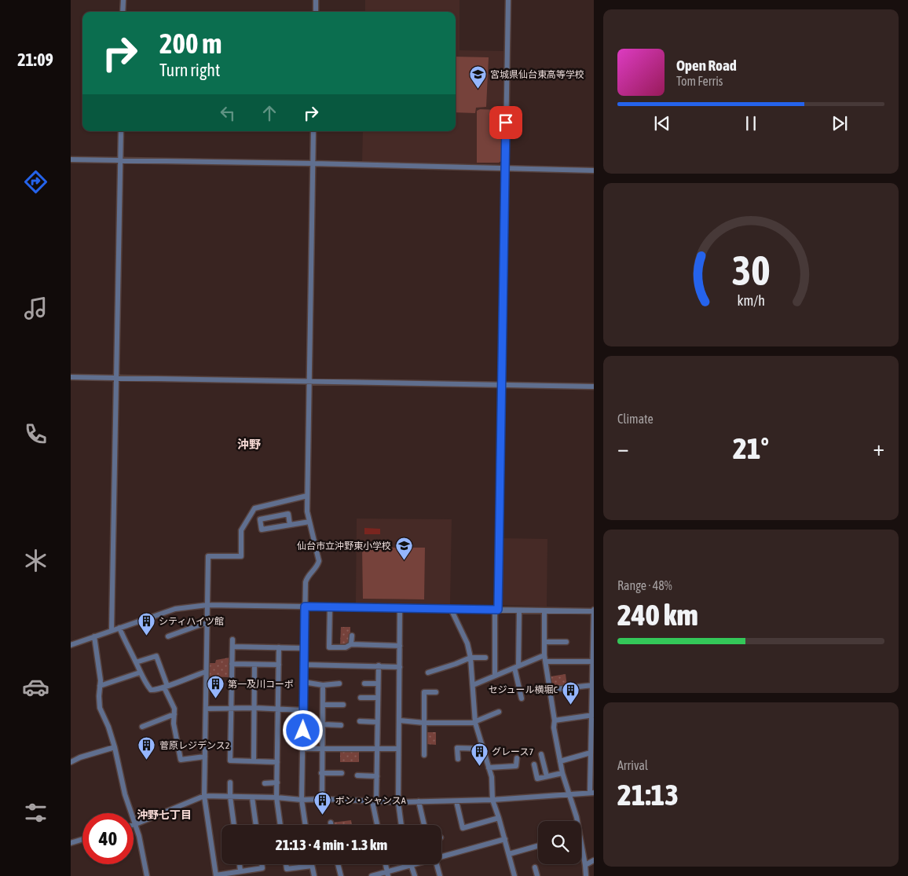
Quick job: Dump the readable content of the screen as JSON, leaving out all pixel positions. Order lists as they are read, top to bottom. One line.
{"districts":["沖野","沖野七丁目"],"places":{"school or university":["宮城県仙台東高等学校","仙台市立沖野東小学校"],"building":["シティハイツ館","第一及川コーポ","セジュール横堀C","菅原レジデンス2","グレース7","ボン・シャンスA"]},"page":{"tabs":"21:09","turn":["200 m","Turn right"],"song":["Open Road","Tom Ferris"],"tile":["Climate",["Range · 48%","240 km"],["Arrival","21:13"]],"heat":["−","21°","+"],"limit":"40","trip":"21:13 · 4 min · 1.3 km","gauge":["30","km/h"]}}
